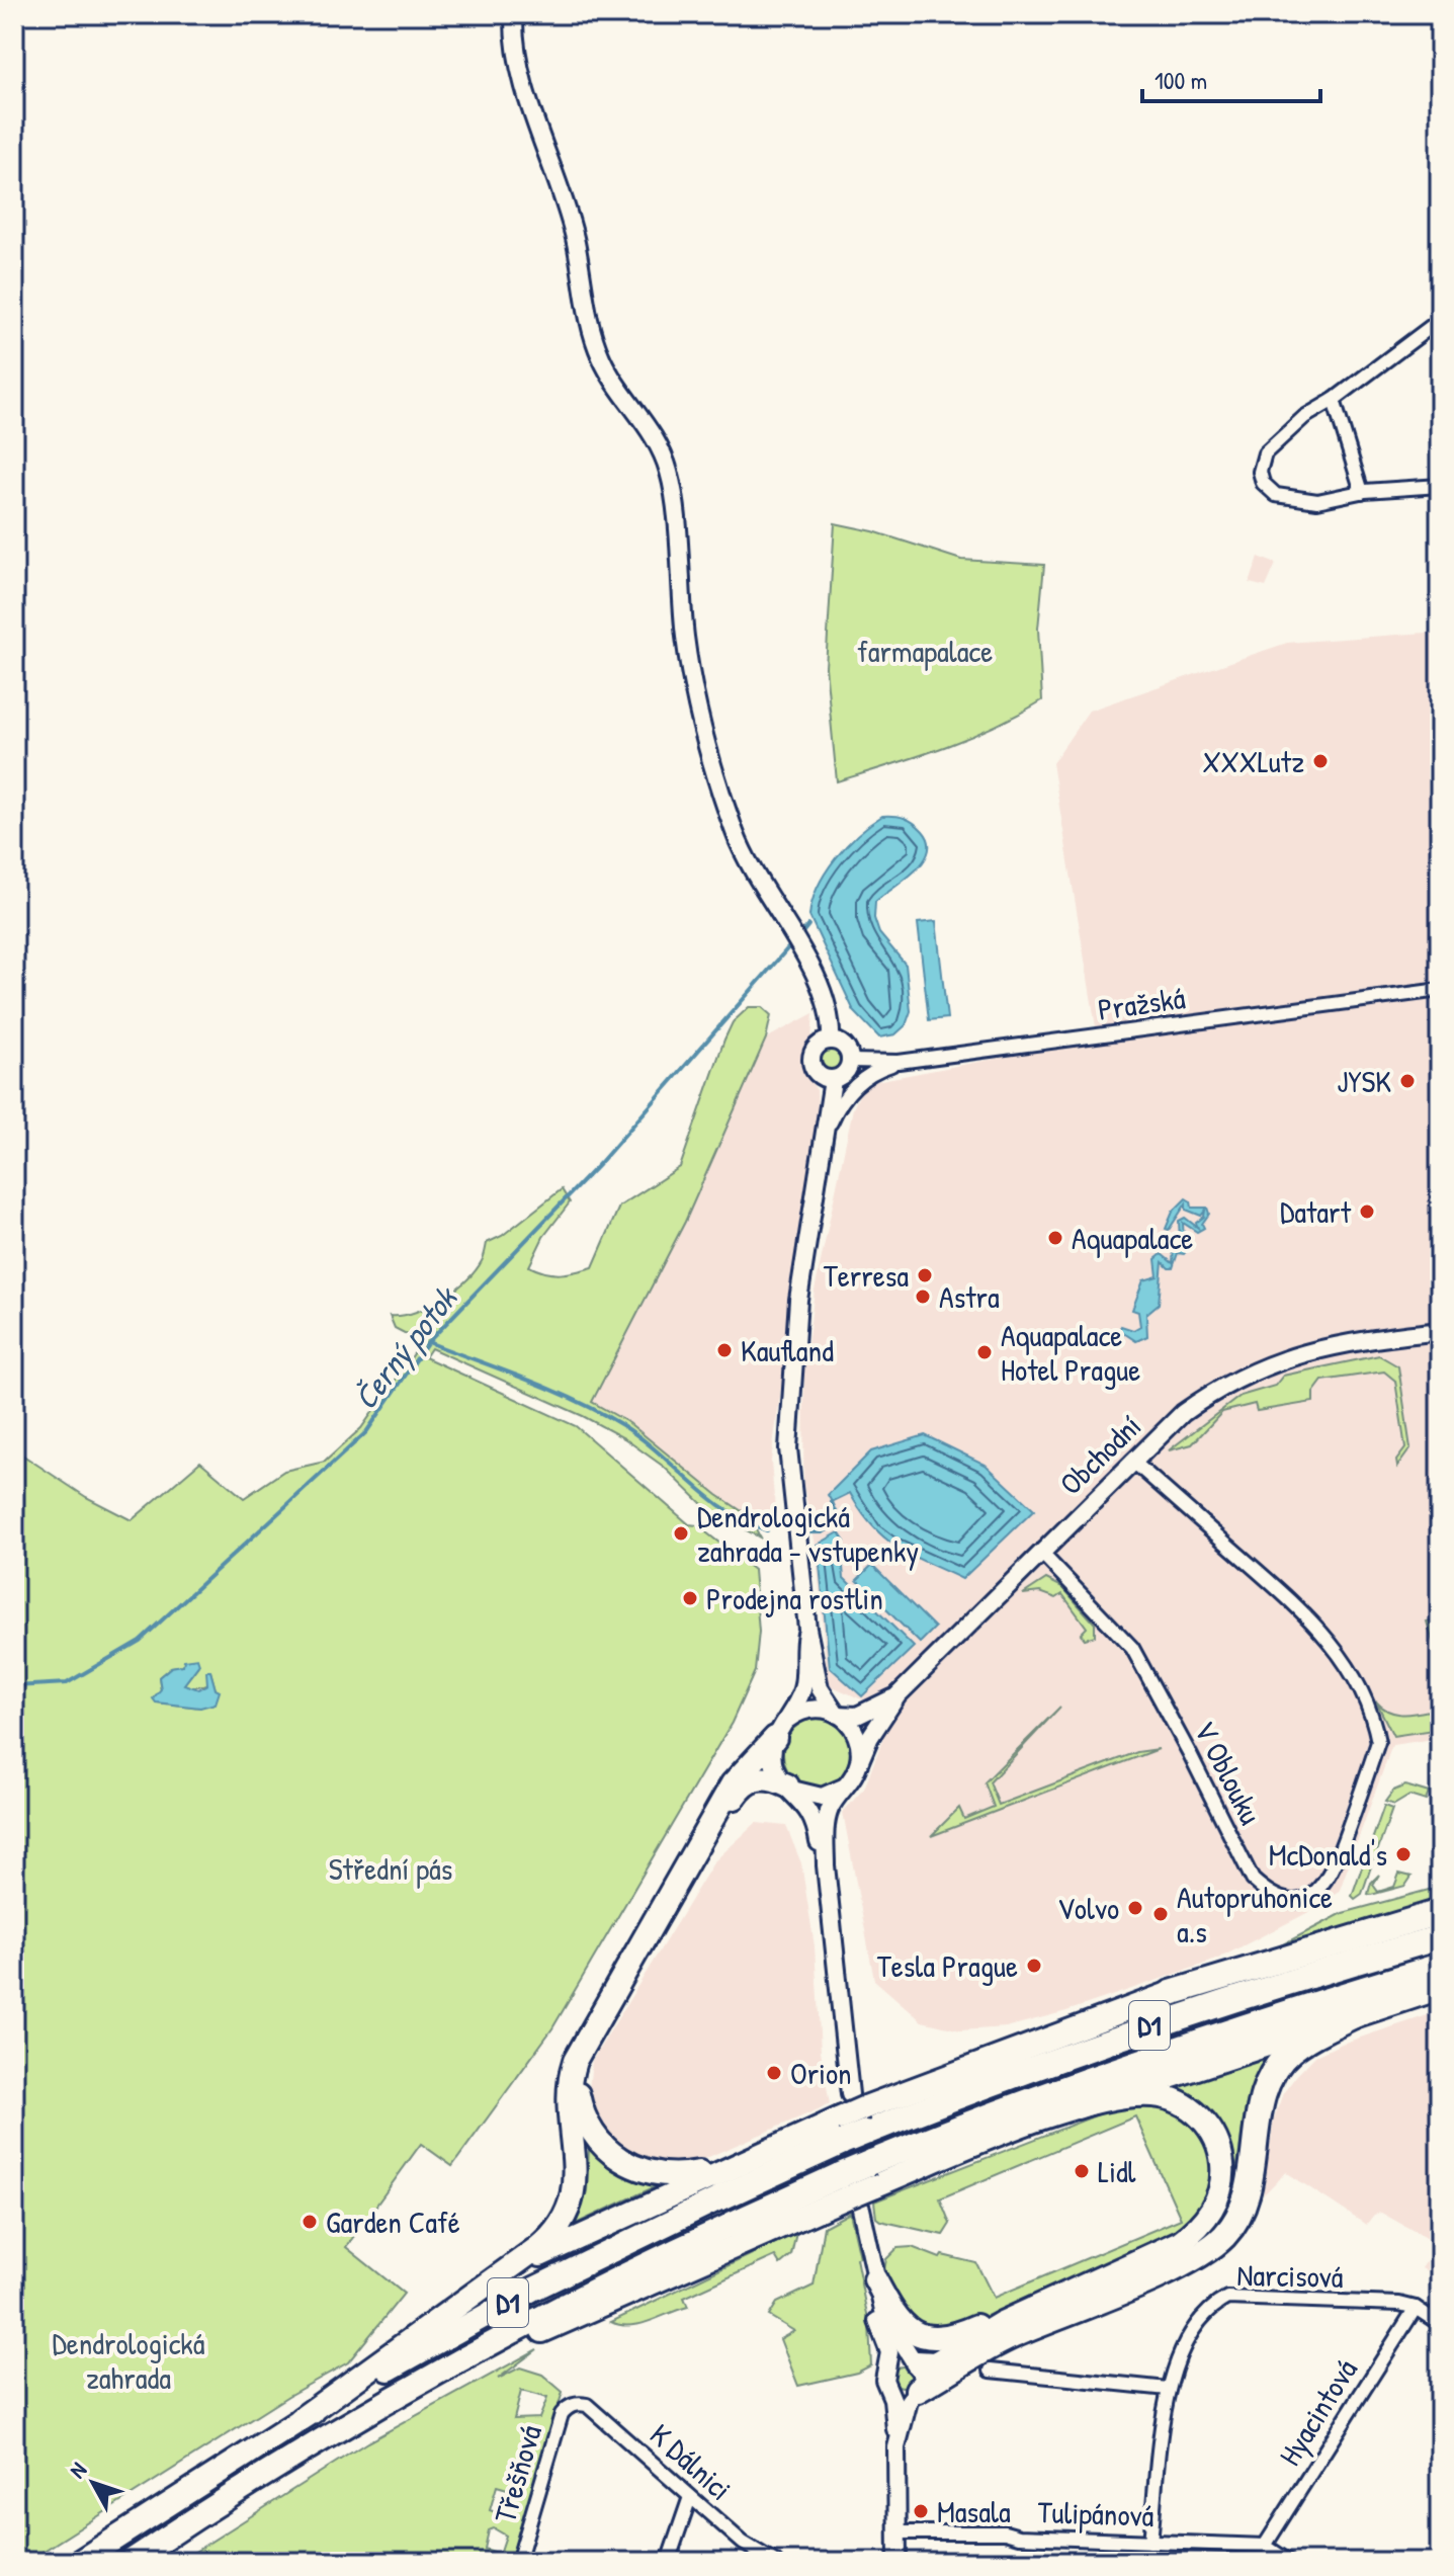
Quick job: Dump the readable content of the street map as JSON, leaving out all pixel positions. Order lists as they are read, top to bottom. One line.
{"streets":{"highway":["D1"],"street":["Pražská","Obchodní","V Oblouku","Narcisová","Hyacintová","K Dálnici","Třešňová","Tulipánová"]},"crossings":[["Obchodní","V Oblouku"],["Narcisová","Hyacintová"],["Narcisová","Tulipánová"],["Hyacintová","Tulipánová"],["K Dálnici","Třešňová"]],"water":["Černý potok"],"parks":["farmapalace","Střední pás","Dendrologická zahrada"],"places":["XXXLutz","JYSK","Datart","Aquapalace","Terresa","Astra","Kaufland","Aquapalace Hotel Prague","Dendrologická zahrada - vstupenky","Prodejna rostlin","McDonald's","Volvo","Autopruhonice a.s","Tesla Prague","Orion","Lidl","Garden Café","Masala"],"scale_bar":"100 m","north":"top left"}
